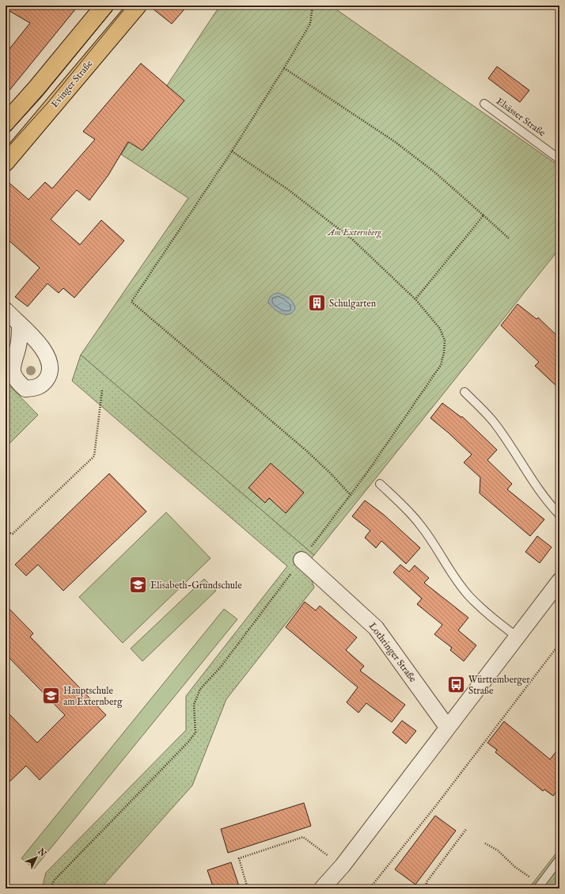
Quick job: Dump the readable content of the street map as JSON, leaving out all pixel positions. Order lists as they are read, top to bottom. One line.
{"streets":{"main road":["Evinger Straße"],"street":["Lothringer Straße"],"lane":["Elsässer Straße"]},"parks":["Am Externberg"],"places":{"building":["Schulgarten"],"school or university":["Elisabeth-Grundschule","Hauptschule am Externberg"],"bus stop":["Württemberger Straße"]},"north":"top right"}
